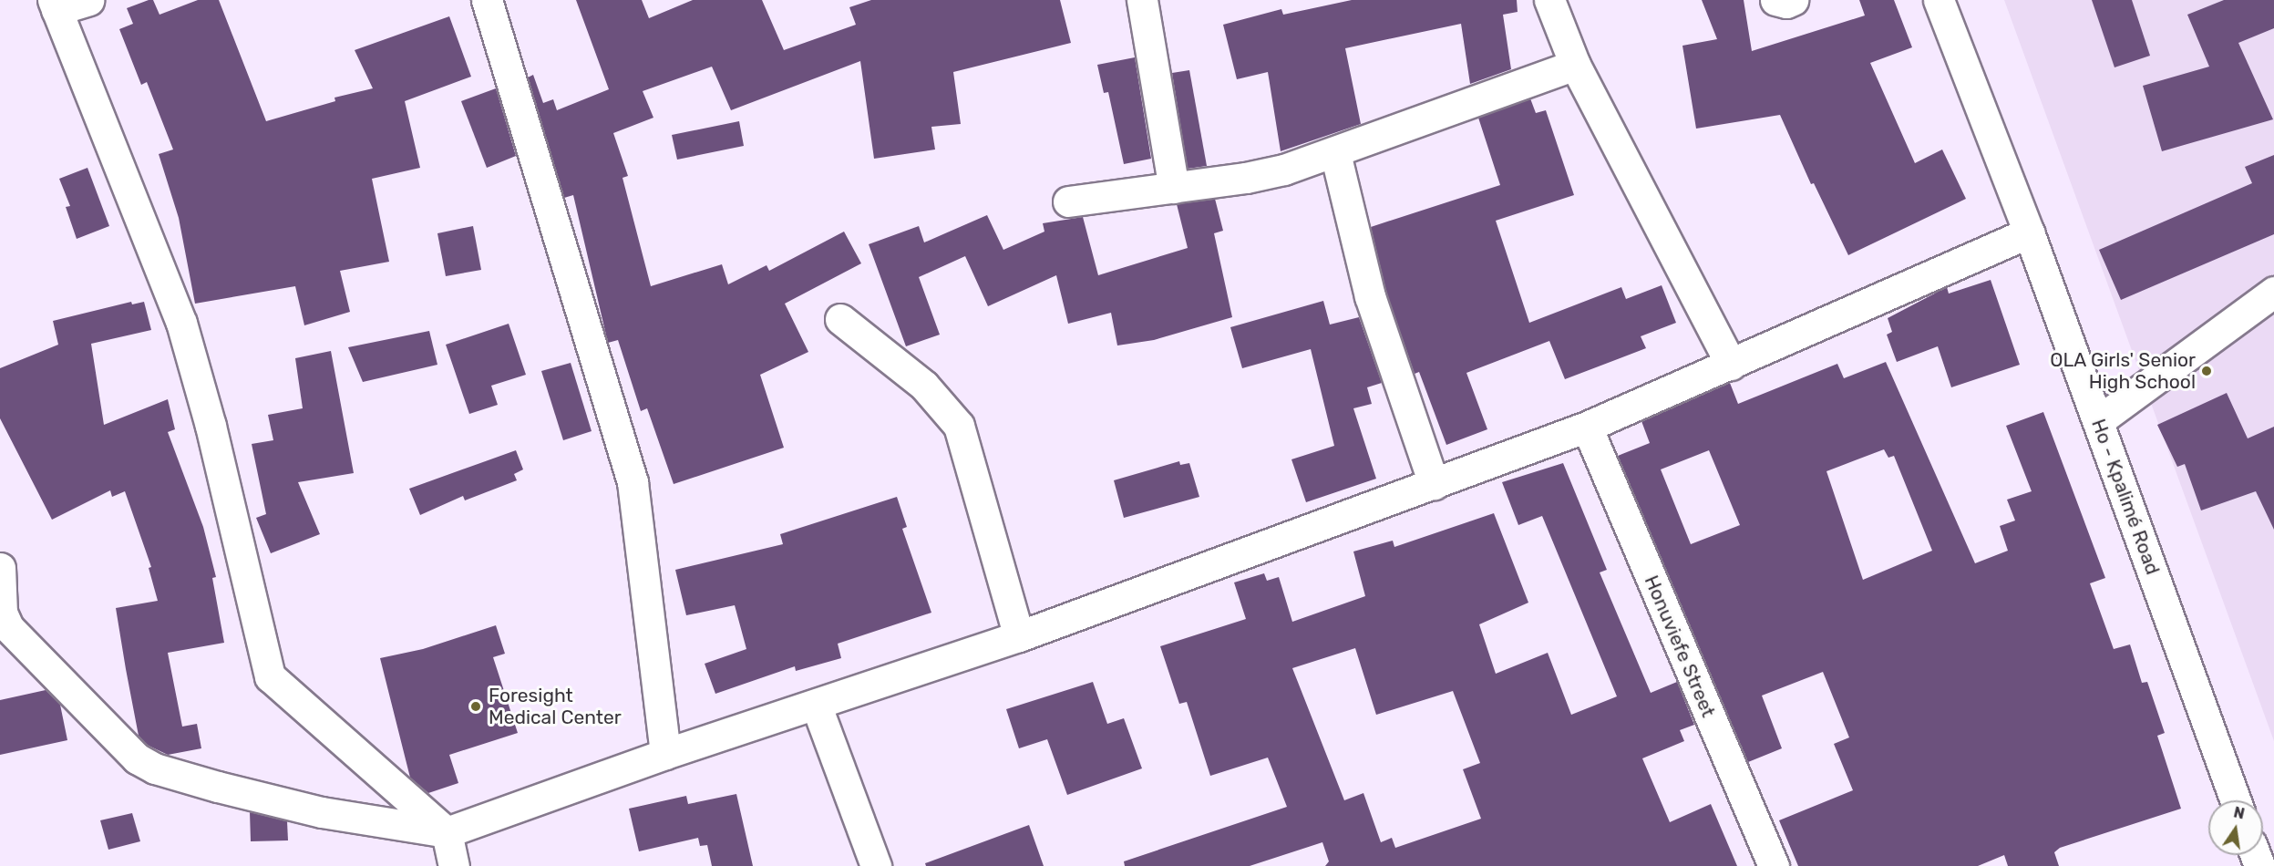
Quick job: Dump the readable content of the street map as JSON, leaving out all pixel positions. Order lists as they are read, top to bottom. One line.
{"streets":{"street":["Ho - Kpalimé Road","Honuviefe Street"]},"places":["OLA Girls' Senior High School","Foresight Medical Center"],"north":"top"}
